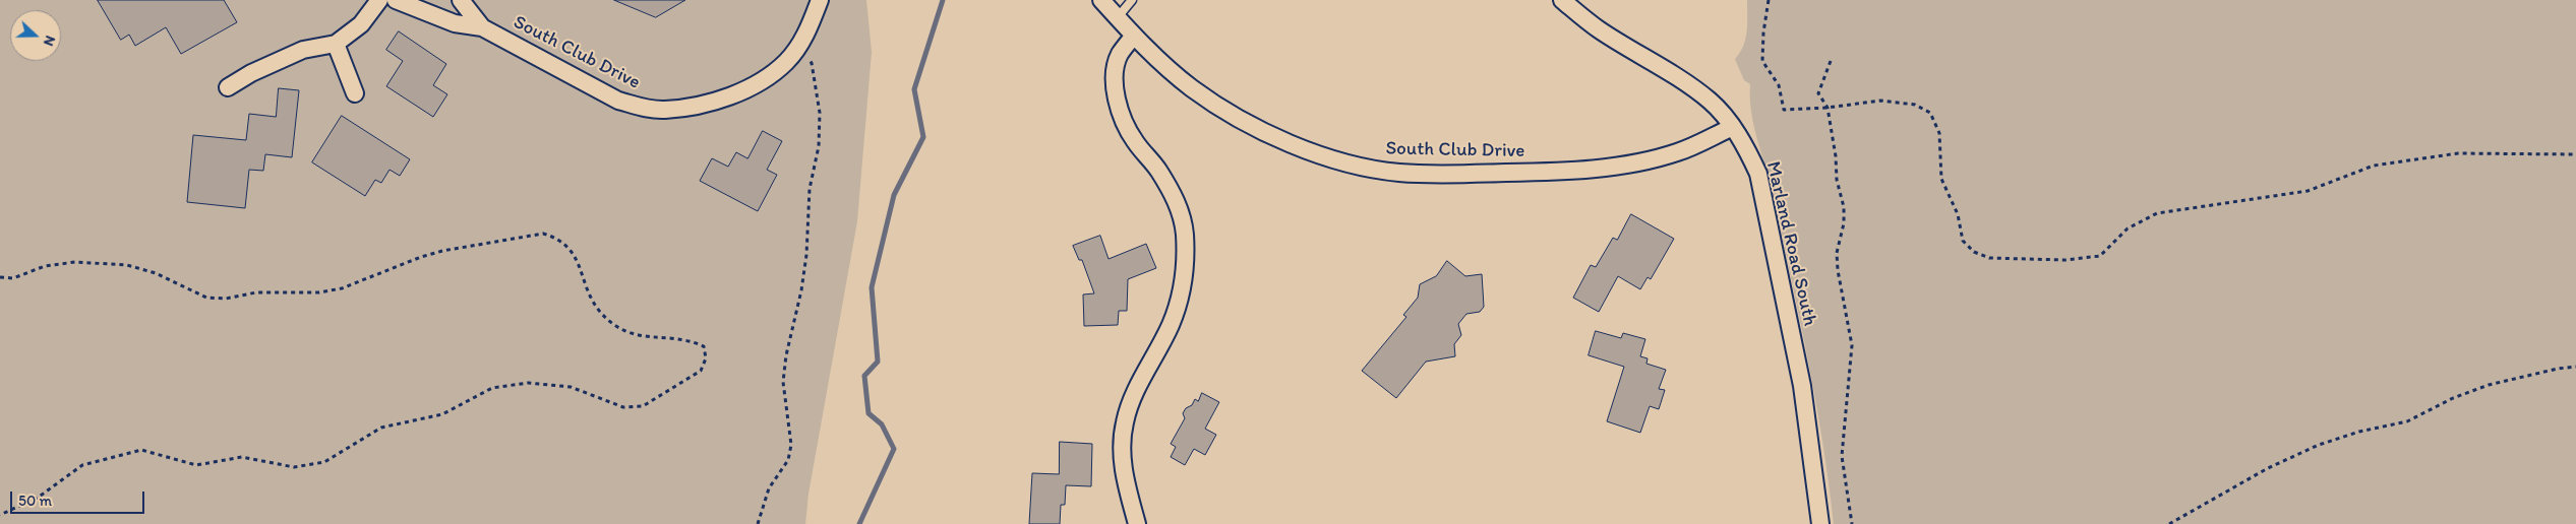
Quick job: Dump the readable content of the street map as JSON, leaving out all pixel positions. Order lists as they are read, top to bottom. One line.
{"streets":{"street":["South Club Drive","Marland Road South"]},"crossings":[["South Club Drive","Marland Road South"]],"scale_bar":"50 m","north":"right"}
